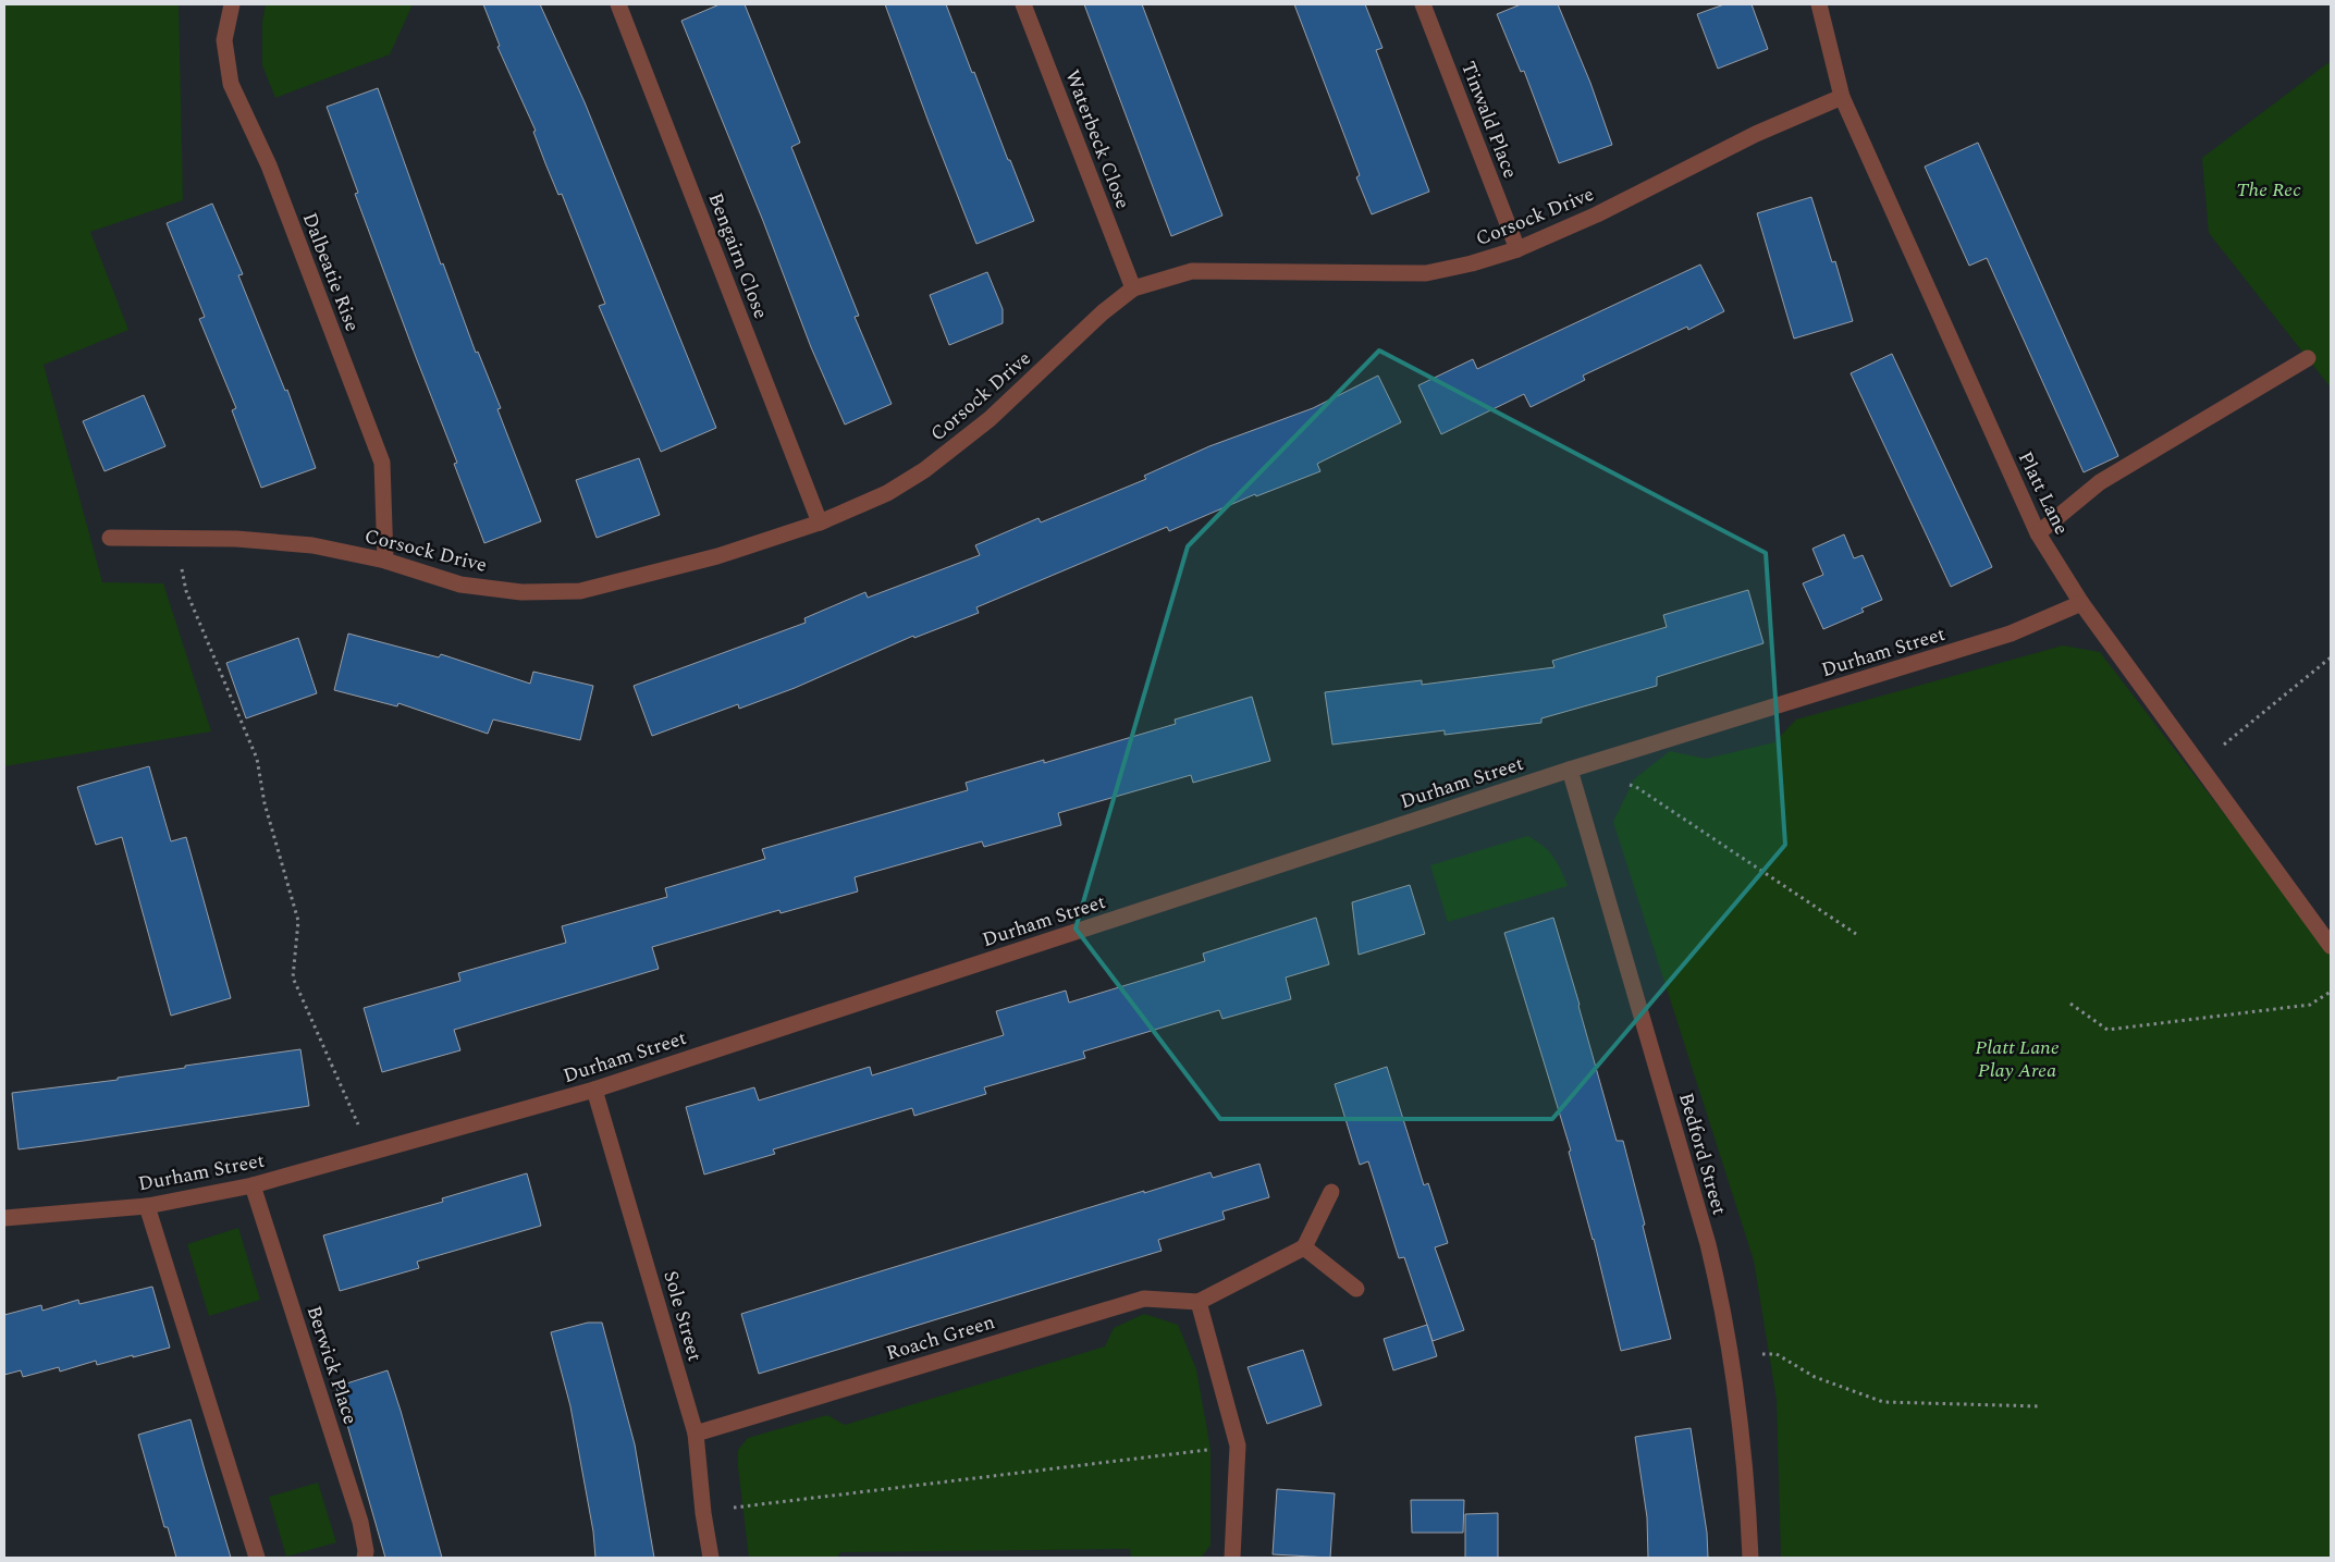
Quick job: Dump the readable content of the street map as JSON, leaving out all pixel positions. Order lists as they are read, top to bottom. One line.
{"streets":{"street":["Tinwald Place","Waterbeck Close","Corsock Drive","Bengairn Close","Dalbeatie Rise","Platt Lane","Durham Street","Bedford Street","Sole Street","Roach Green","Berwick Place"]},"crossings":[["Tinwald Place","Corsock Drive"],["Waterbeck Close","Corsock Drive"],["Corsock Drive","Bengairn Close"],["Corsock Drive","Dalbeatie Rise"],["Corsock Drive","Platt Lane"],["Platt Lane","Durham Street"],["Durham Street","Bedford Street"],["Durham Street","Sole Street"],["Durham Street","Berwick Place"],["Sole Street","Roach Green"]],"parks":["The Rec","Platt Lane Play Area"]}
